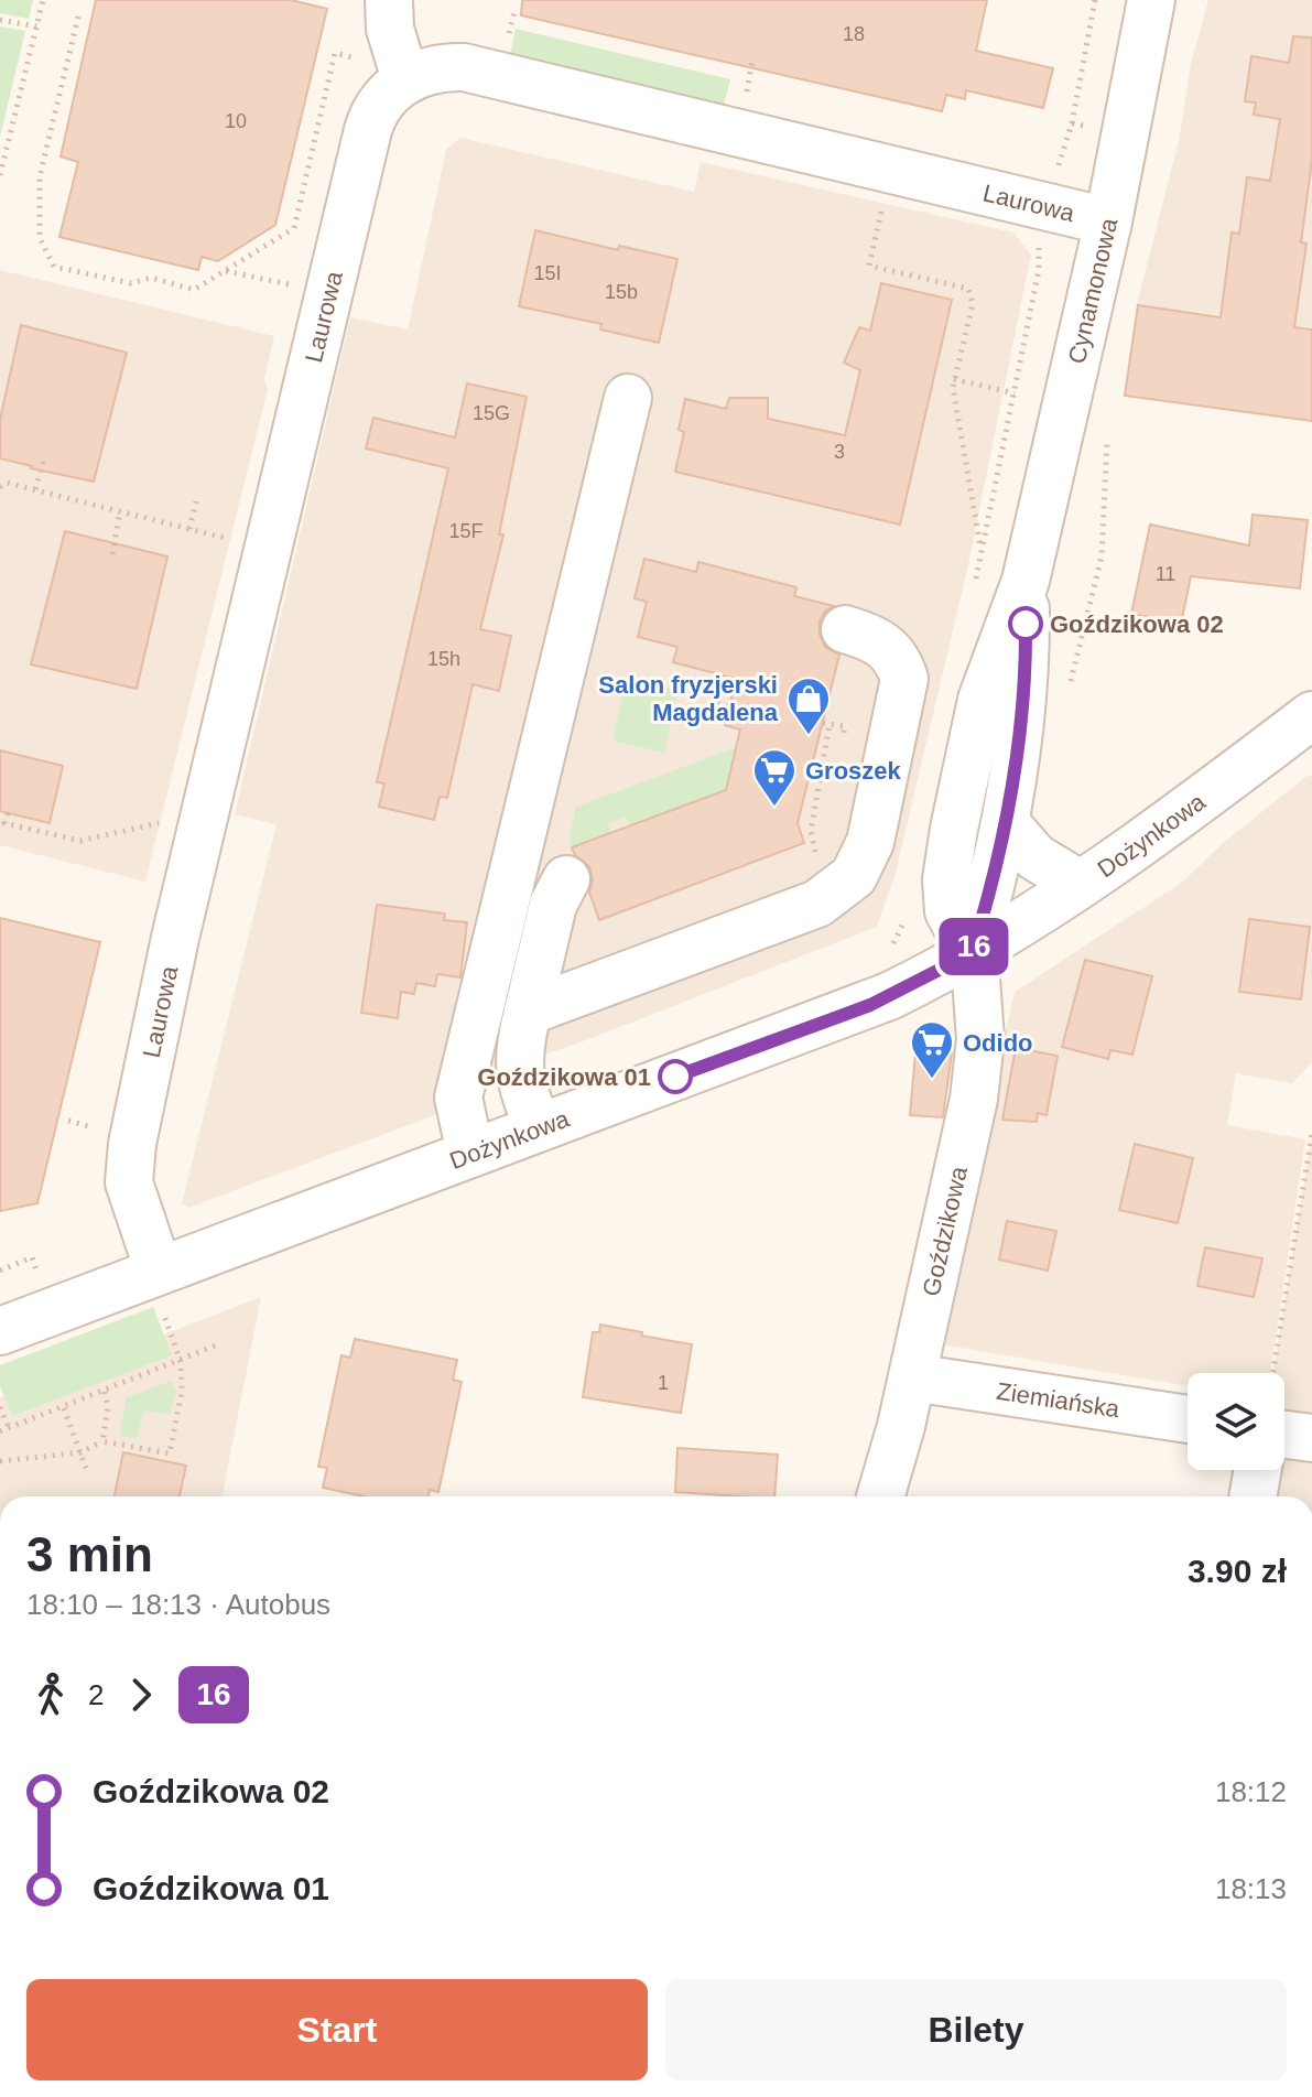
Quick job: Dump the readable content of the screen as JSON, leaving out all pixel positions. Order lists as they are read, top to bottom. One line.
{"streets":{"street":["Laurowa","Cynamonowa","Dożynkowa","Goździkowa","Ziemiańska"]},"crossings":[["Laurowa","Cynamonowa"],["Laurowa","Dożynkowa"],["Cynamonowa","Dożynkowa"],["Cynamonowa","Goździkowa"],["Dożynkowa","Goździkowa"],["Goździkowa","Ziemiańska"]],"places":{"other":["Goździkowa 02","Goździkowa 01"],"shop":["Salon fryzjerski Magdalena"],"supermarket":["Groszek","Odido"]},"lines":["bus line 16"],"house_numbers":["18","10","15I","15b","15G","3","15F","11","15h","1"],"page":{"on_map":"16","heading":["3 min","18:10 – 18:13 · Autobus","3.90 zł"],"legs":["2","16"],"list":[{"name":"Goździkowa 02","value":"18:12"},{"name":"Goździkowa 01","value":"18:13"}],"buttons":["Start","Bilety"]}}
